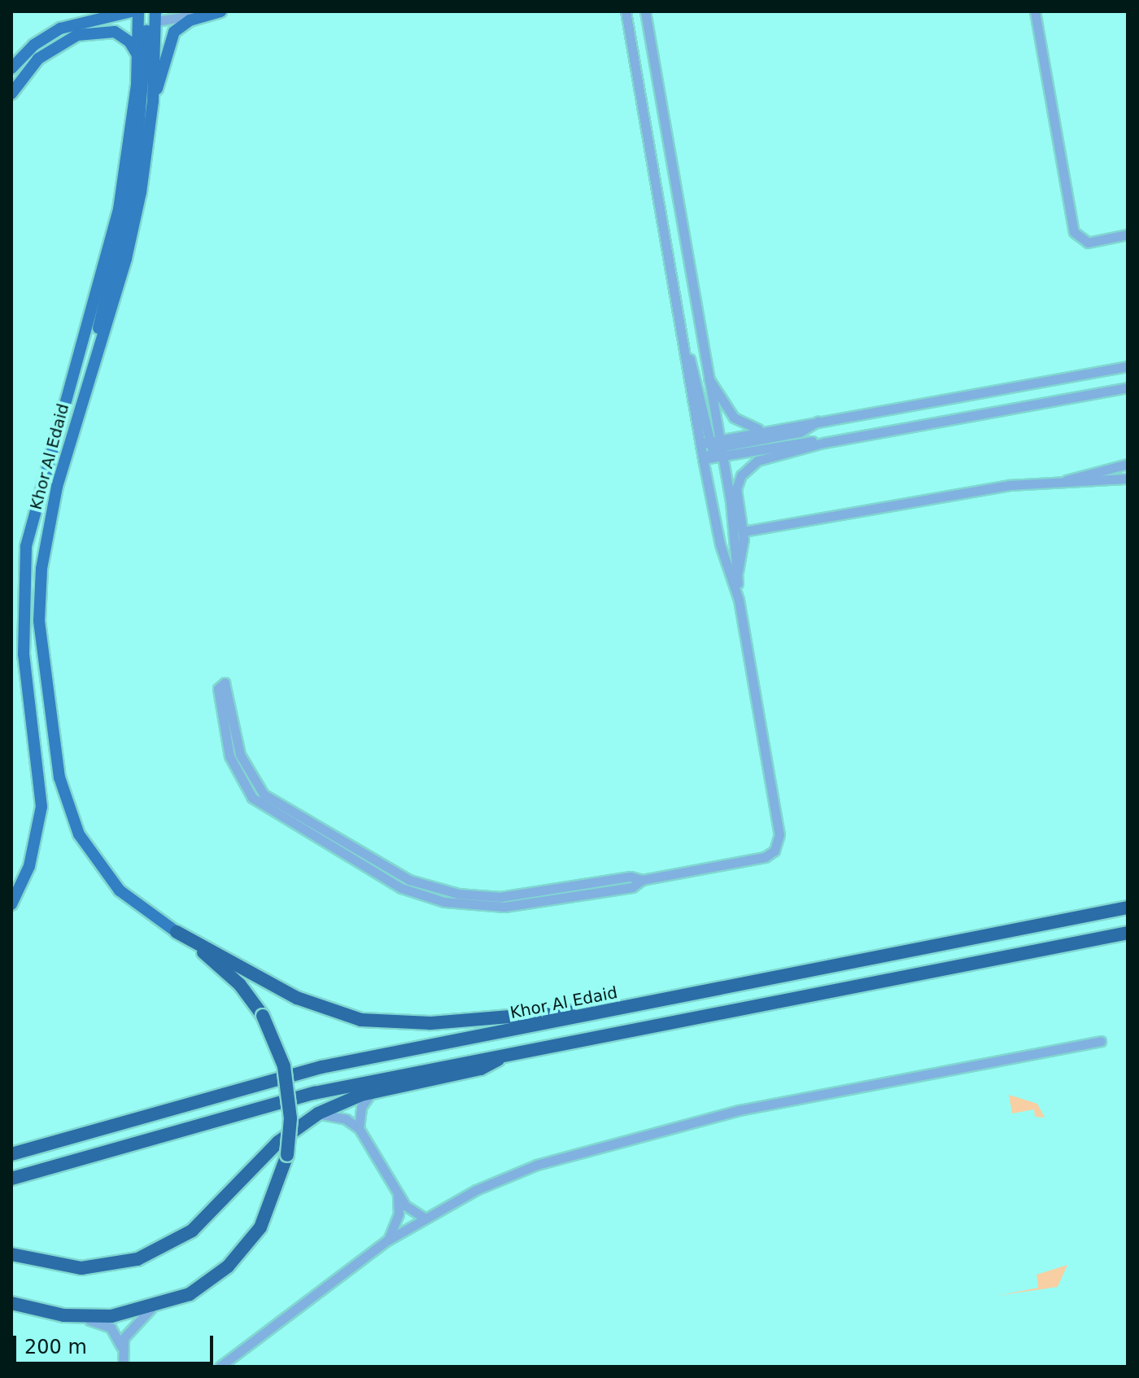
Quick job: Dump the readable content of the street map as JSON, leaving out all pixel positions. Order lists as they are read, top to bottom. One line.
{"streets":{"highway":["Khor Al Edaid"]},"scale_bar":"200 m"}
